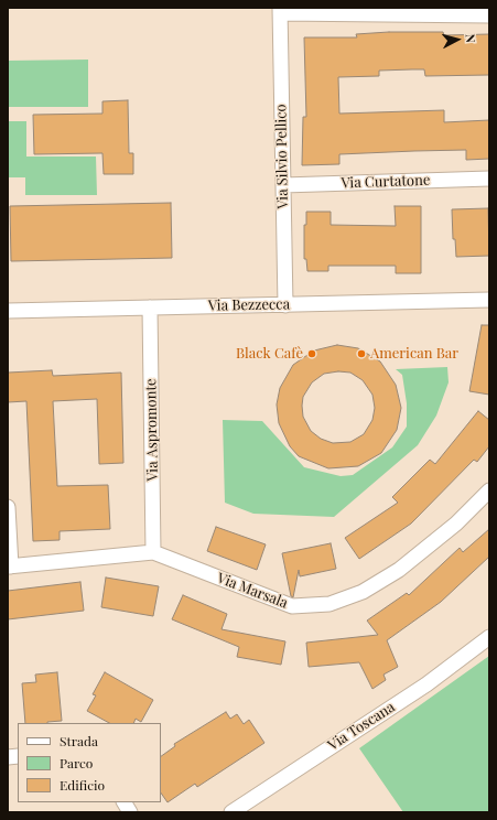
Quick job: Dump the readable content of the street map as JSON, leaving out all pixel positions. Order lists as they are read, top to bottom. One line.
{"streets":{"street":["Via Silvio Pellico","Via Curtatone","Via Bezzecca","Via Aspromonte","Via Marsala","Via Toscana"]},"crossings":[["Via Silvio Pellico","Via Curtatone"],["Via Silvio Pellico","Via Bezzecca"],["Via Bezzecca","Via Aspromonte"],["Via Aspromonte","Via Marsala"]],"places":["Black Cafè","American Bar"],"legend":["Strada","Parco","Edificio"],"north":"right"}
